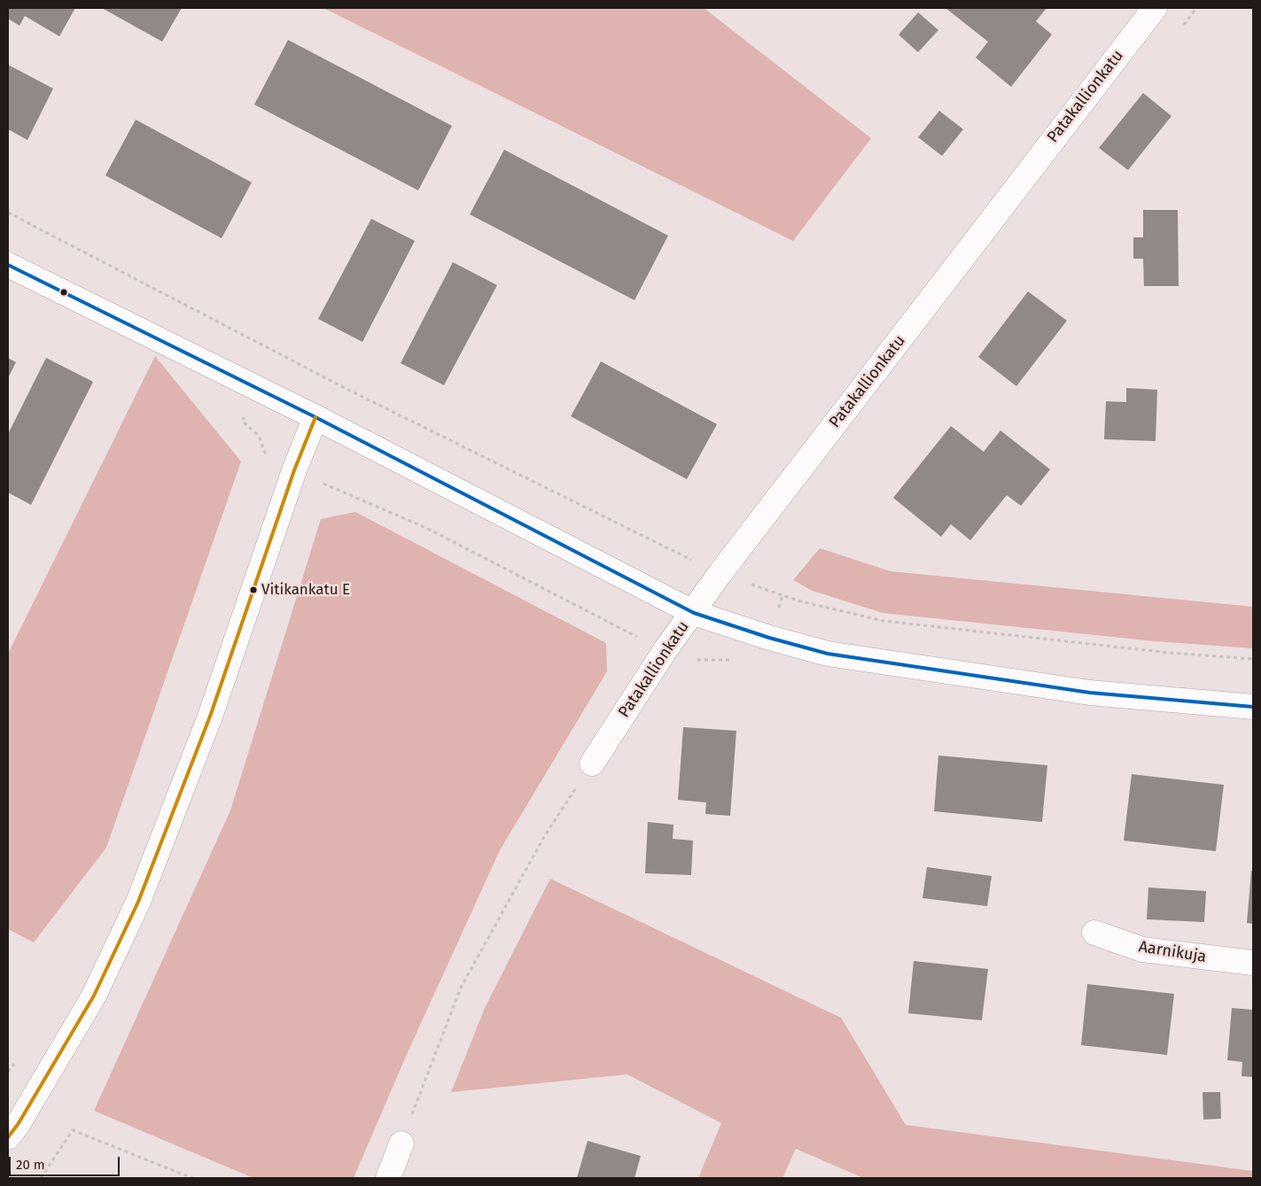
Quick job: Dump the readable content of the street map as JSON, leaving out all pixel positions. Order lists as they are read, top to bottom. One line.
{"streets":{"street":["Patakallionkatu","Aarnikuja"]},"places":["Vitikankatu E"],"scale_bar":"20 m"}
